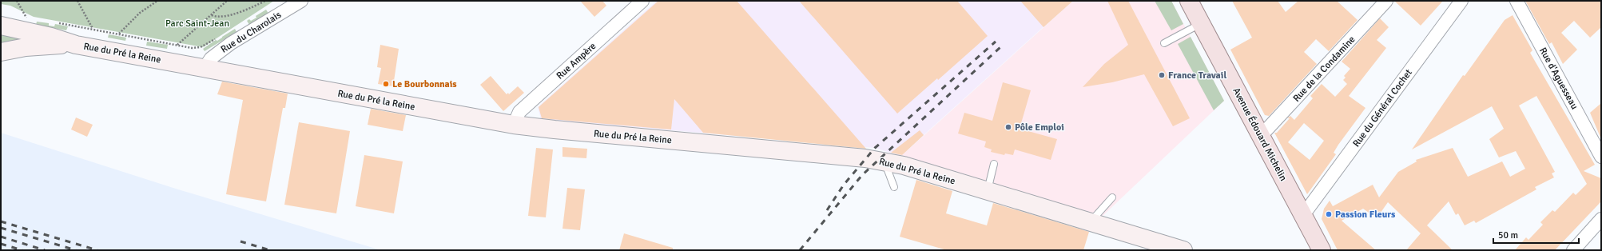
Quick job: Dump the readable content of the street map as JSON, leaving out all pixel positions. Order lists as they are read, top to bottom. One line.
{"streets":{"main road":["Rue du Pré la Reine","Avenue Édouard Michelin"],"street":["Rue du Charolais","Rue Ampère","Rue de la Condamine","Rue d'Aguesseau","Rue du Général Cochet"]},"crossings":[["Rue du Charolais","Rue du Pré la Reine"],["Rue du Pré la Reine","Rue Ampère"],["Rue de la Condamine","Avenue Édouard Michelin"],["Rue du Général Cochet","Avenue Édouard Michelin"]],"parks":["Parc Saint-Jean"],"places":["France Travail","Le Bourbonnais","Pôle Emploi","Passion Fleurs"],"scale_bar":"50 m"}
